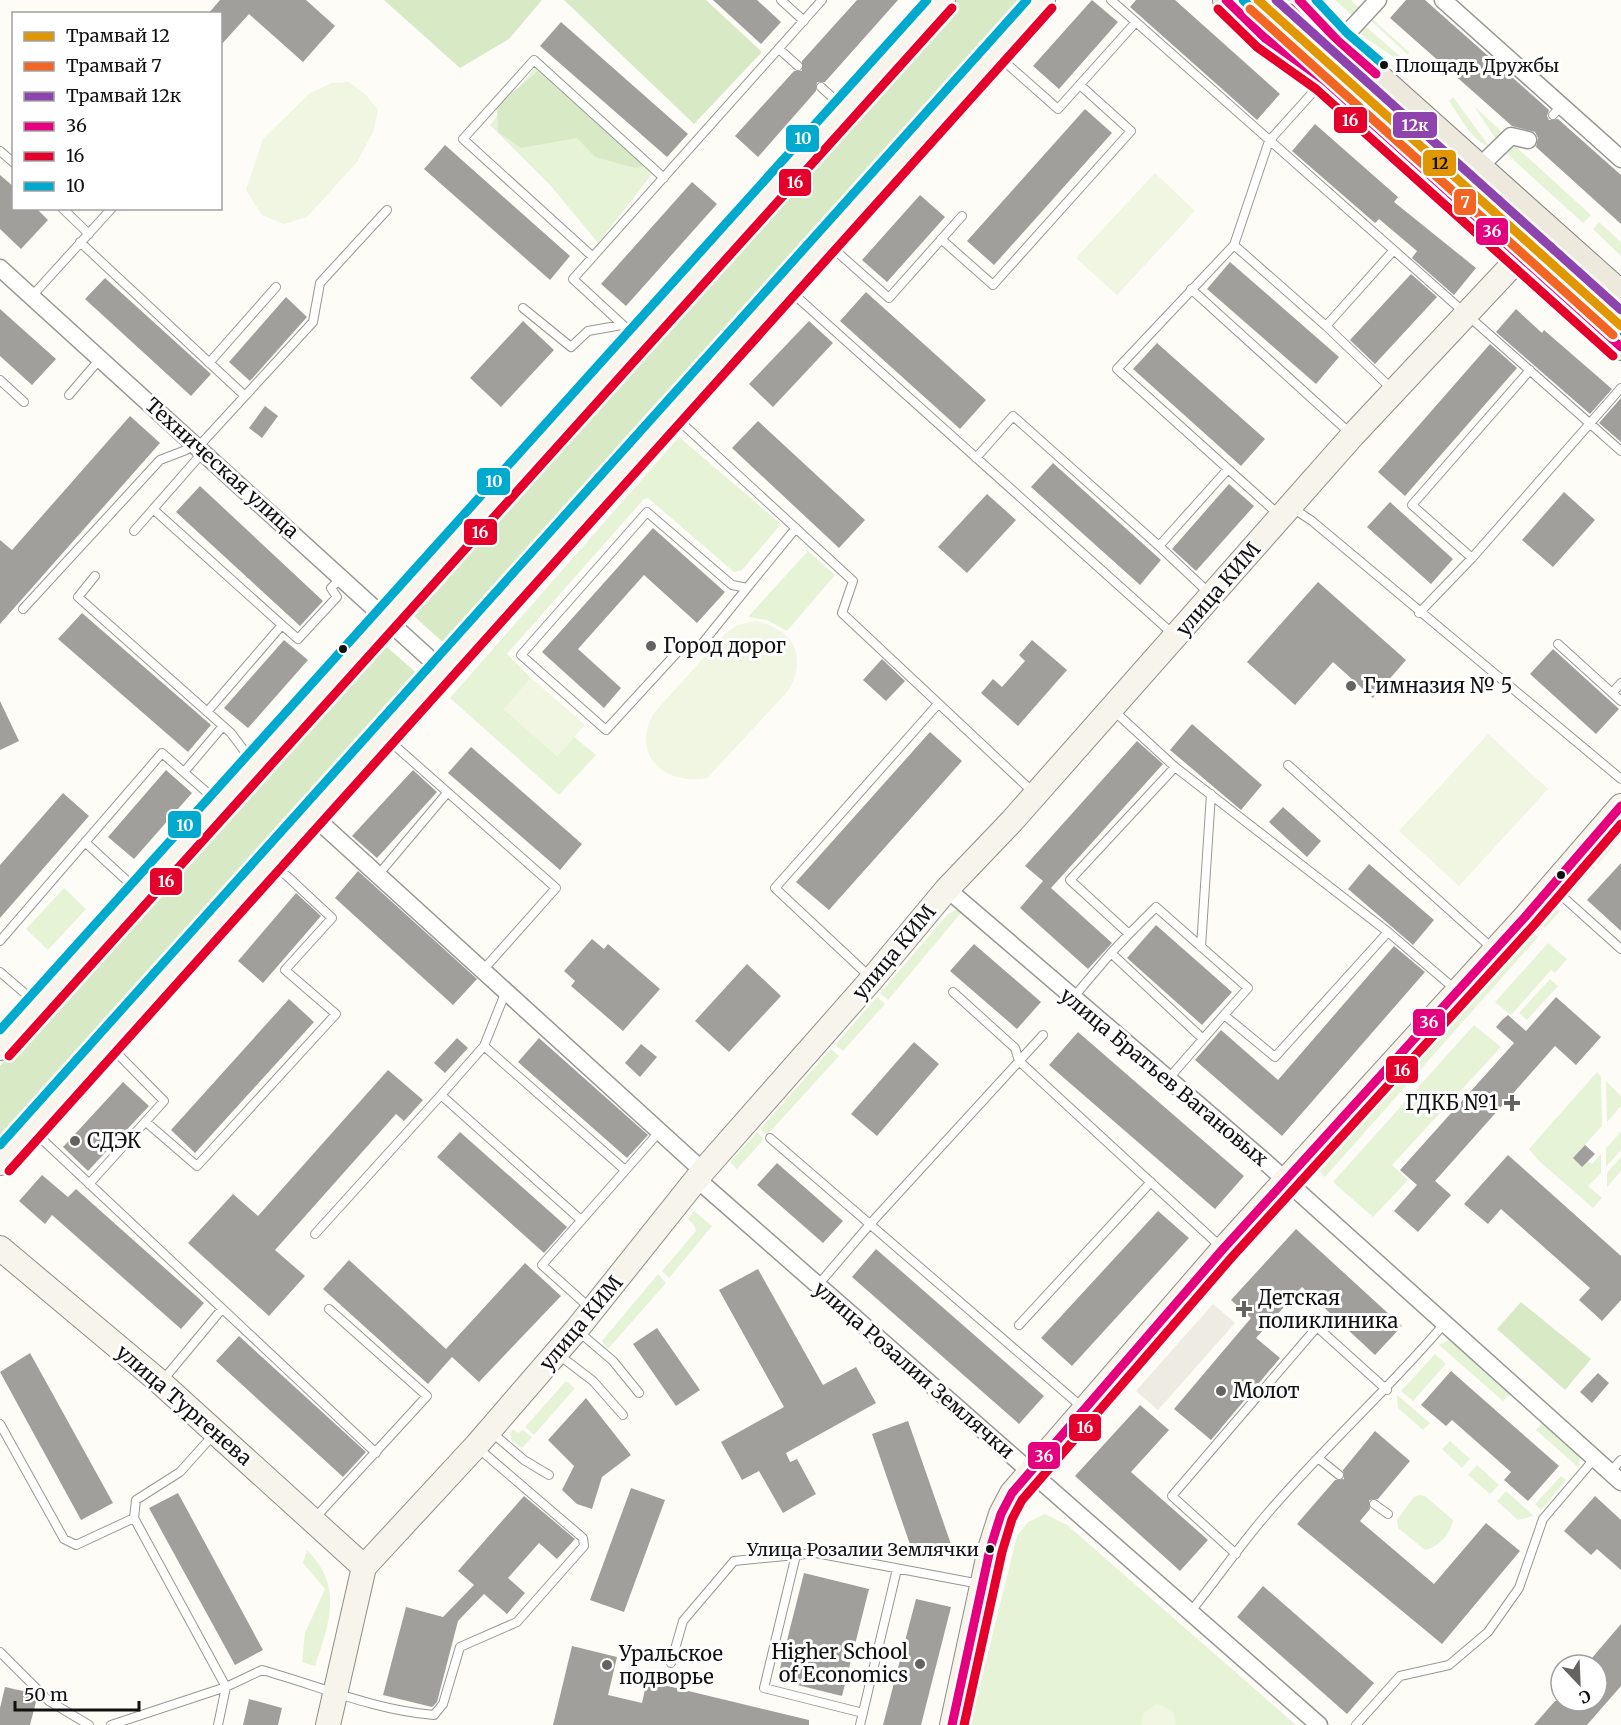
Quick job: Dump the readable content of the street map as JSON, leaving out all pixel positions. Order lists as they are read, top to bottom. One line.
{"streets":{"street":["Техническая улица","улица КИМ","улица Братьев Вагановых","улица Розалии Землячки","улица Тургенева"]},"crossings":[["улица КИМ","улица Братьев Вагановых"],["улица КИМ","улица Розалии Землячки"],["улица КИМ","улица Тургенева"]],"places":{"other":["Площадь Дружбы","Город дорог","Гимназия № 5","СДЭК","Молот","Улица Розалии Землячки","Higher School of Economics","Уральское подворье"],"health":["ГДКБ №1","Детская поликлиника"]},"lines":["tram line 12","tram line 12к","transit line 36","transit line 10","transit line 16","tram line 7"],"legend":["Трамвай 12","Трамвай 7","Трамвай 12к","36","16","10"],"scale_bar":"50 m","north":"bottom right"}
